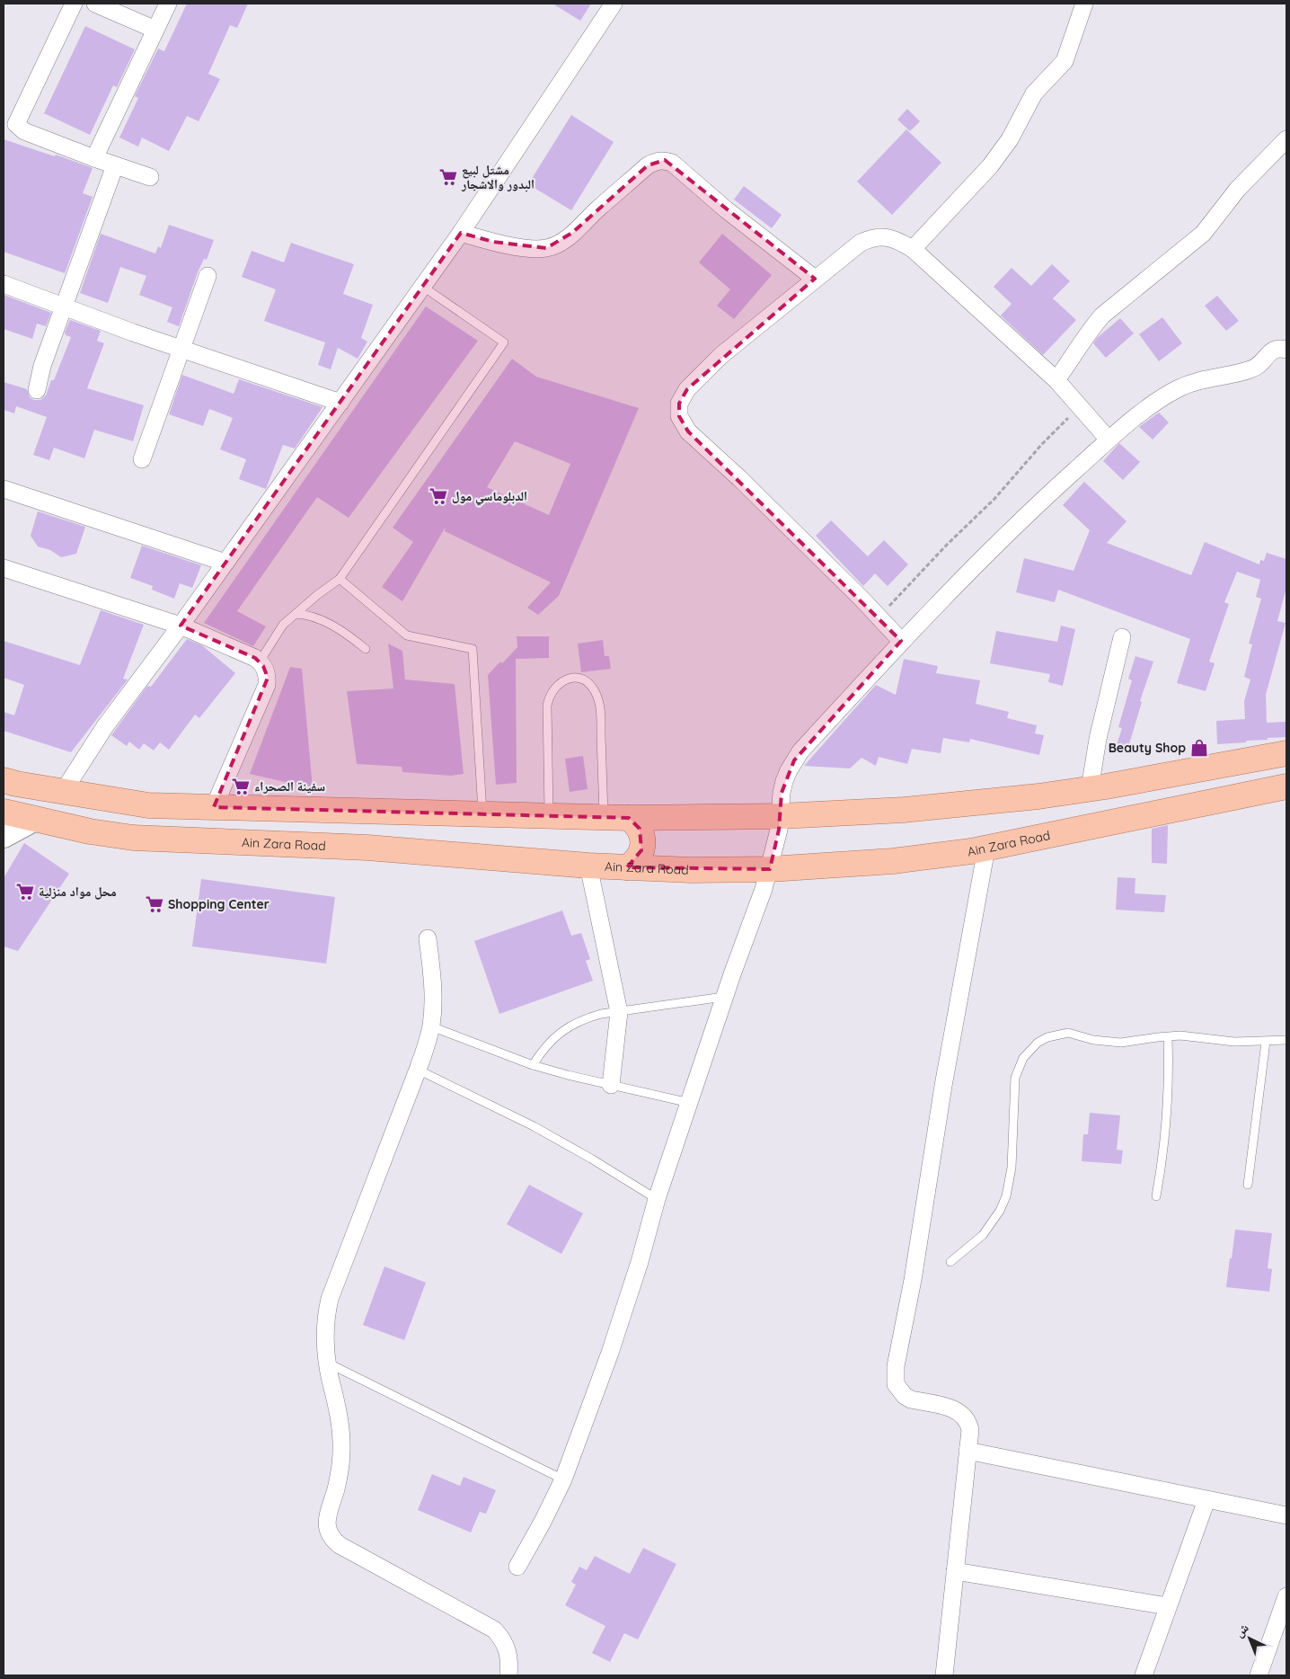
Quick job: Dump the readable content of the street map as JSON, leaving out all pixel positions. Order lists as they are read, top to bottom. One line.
{"streets":{"main road":["Ain Zara Road"]},"places":{"supermarket":["مشتل لبيع البدور والاشجار","الدبلوماسي مول","سفينة الصحراء","محل مواد منزلية","Shopping Center"],"shop":["Beauty Shop"]},"north":"top left"}
